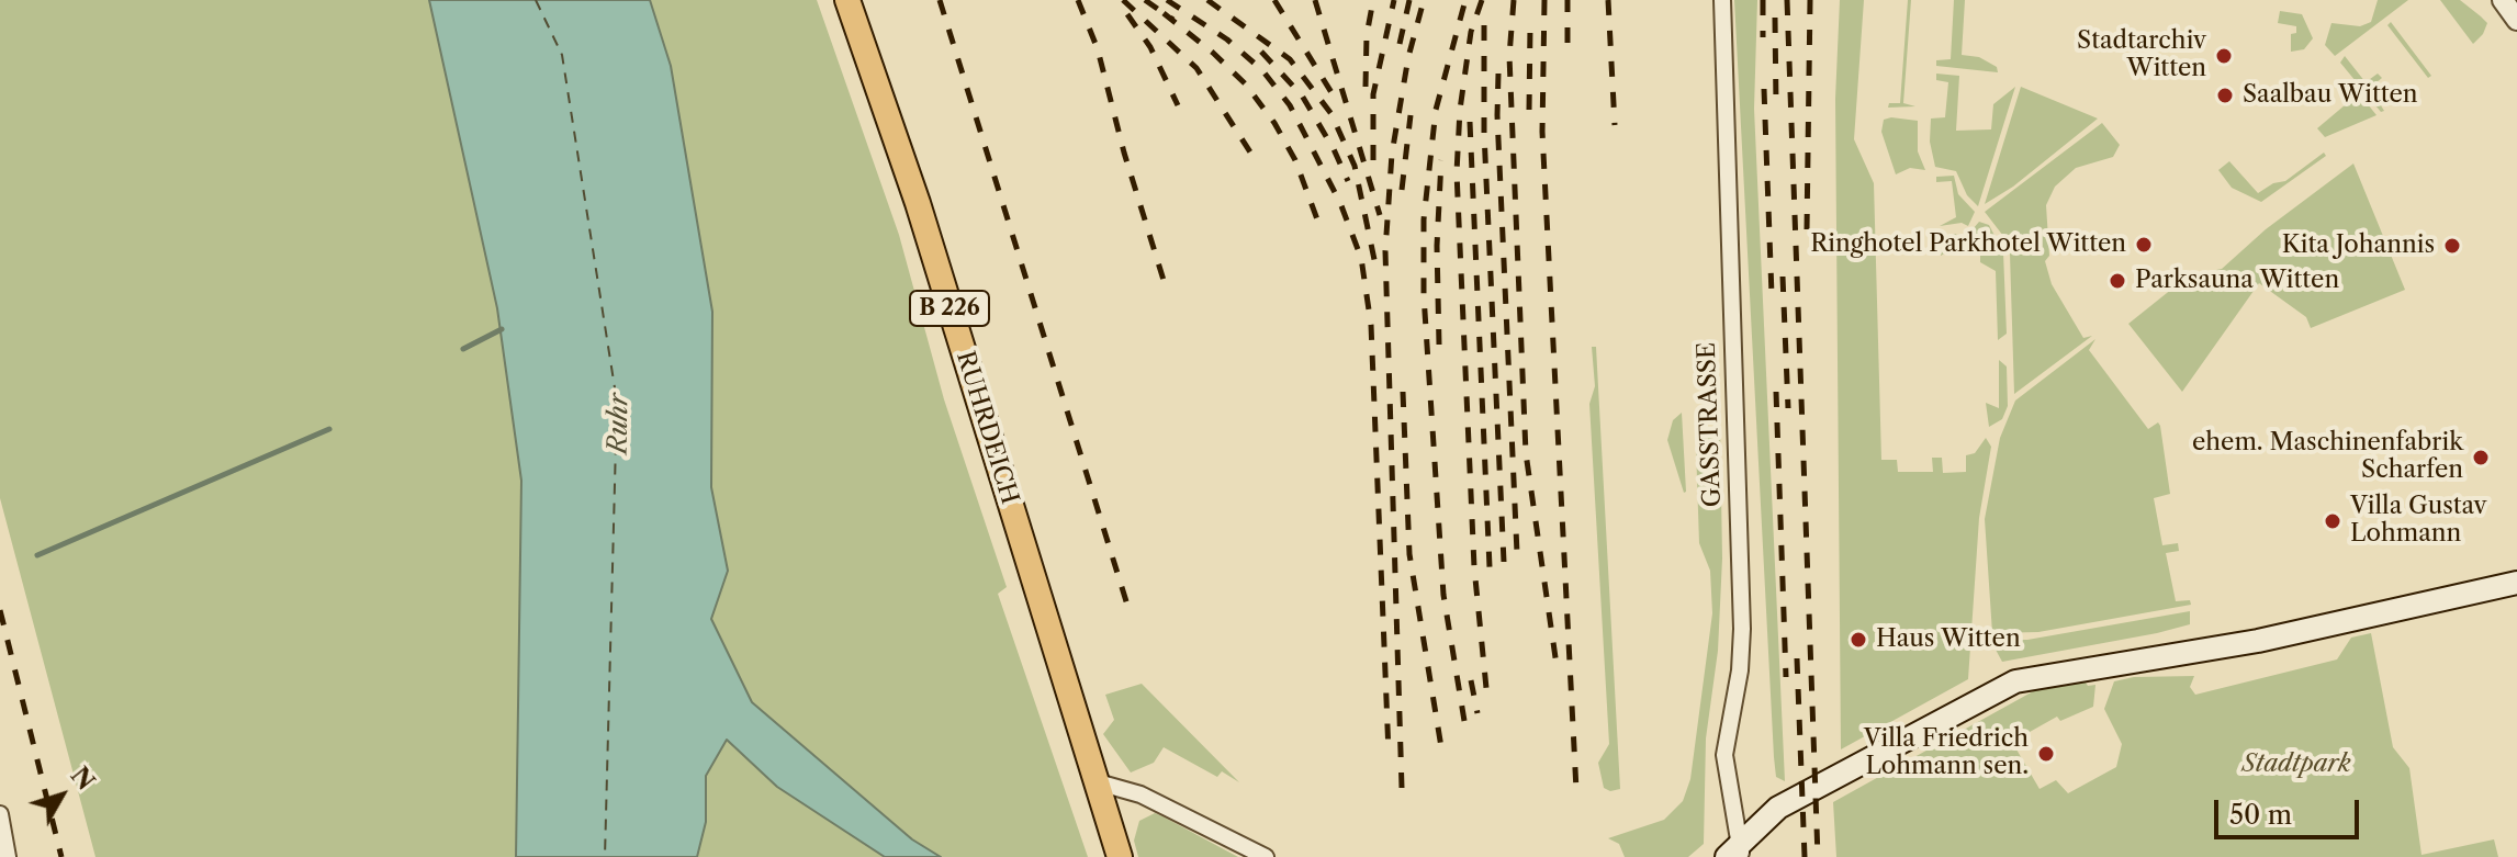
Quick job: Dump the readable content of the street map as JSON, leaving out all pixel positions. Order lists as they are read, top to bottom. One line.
{"streets":{"main road":["B 226","RUHRDEICH"],"street":["GASSTRASSE"]},"water":["Ruhr"],"parks":["Stadtpark"],"places":["Stadtarchiv Witten","Saalbau Witten","Ringhotel Parkhotel Witten","Kita Johannis","Parksauna Witten","ehem. Maschinenfabrik Scharfen","Villa Gustav Lohmann","Haus Witten","Villa Friedrich Lohmann sen."],"scale_bar":"50 m","north":"top right"}
